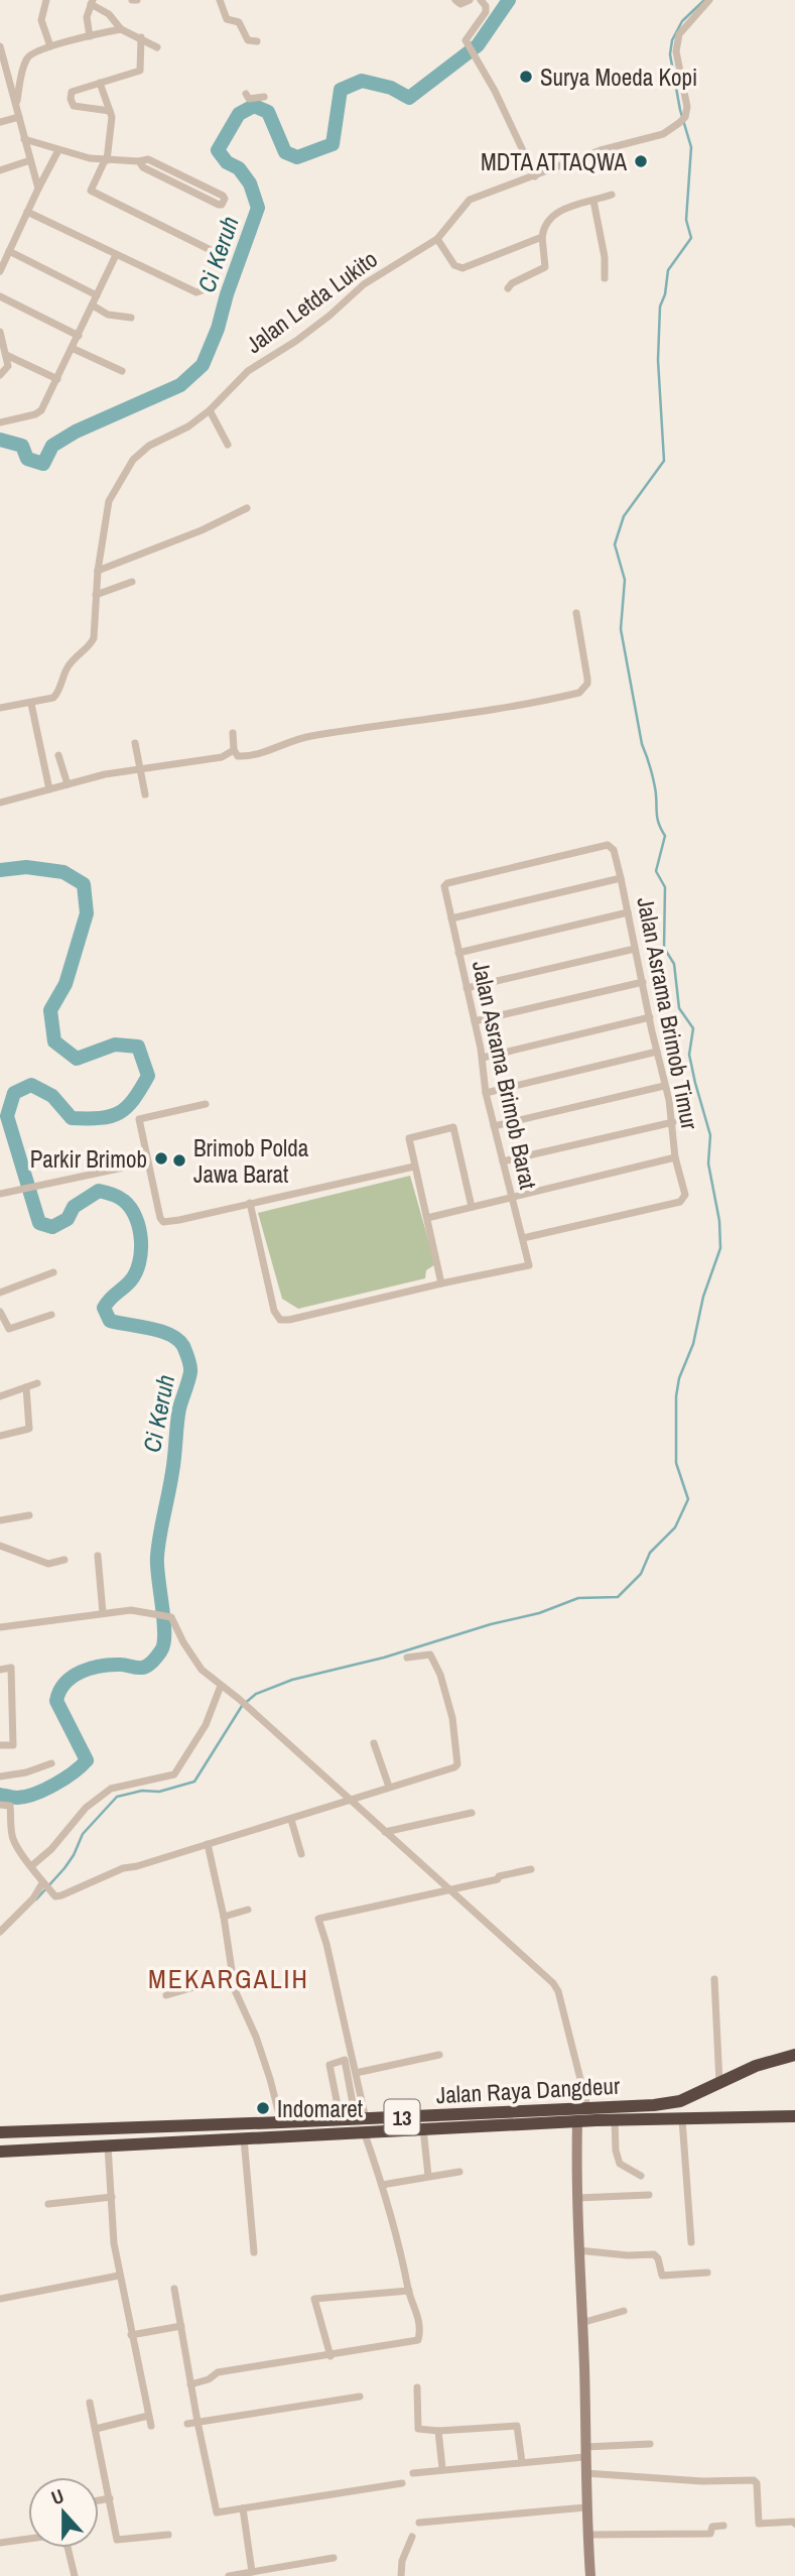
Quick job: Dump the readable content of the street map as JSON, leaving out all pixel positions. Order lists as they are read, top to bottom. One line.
{"streets":{"highway":["Jalan Raya Dangdeur","13"],"street":["Jalan Letda Lukito","Jalan Asrama Brimob Timur","Jalan Asrama Brimob Barat"]},"crossings":[["Jalan Asrama Brimob Timur","Jalan Asrama Brimob Barat"]],"districts":["MEKARGALIH"],"water":["Ci Keruh"],"places":["Surya Moeda Kopi","MDTA ATTAQWA","Parkir Brimob","Brimob Polda Jawa Barat","Indomaret"],"north":"top"}
